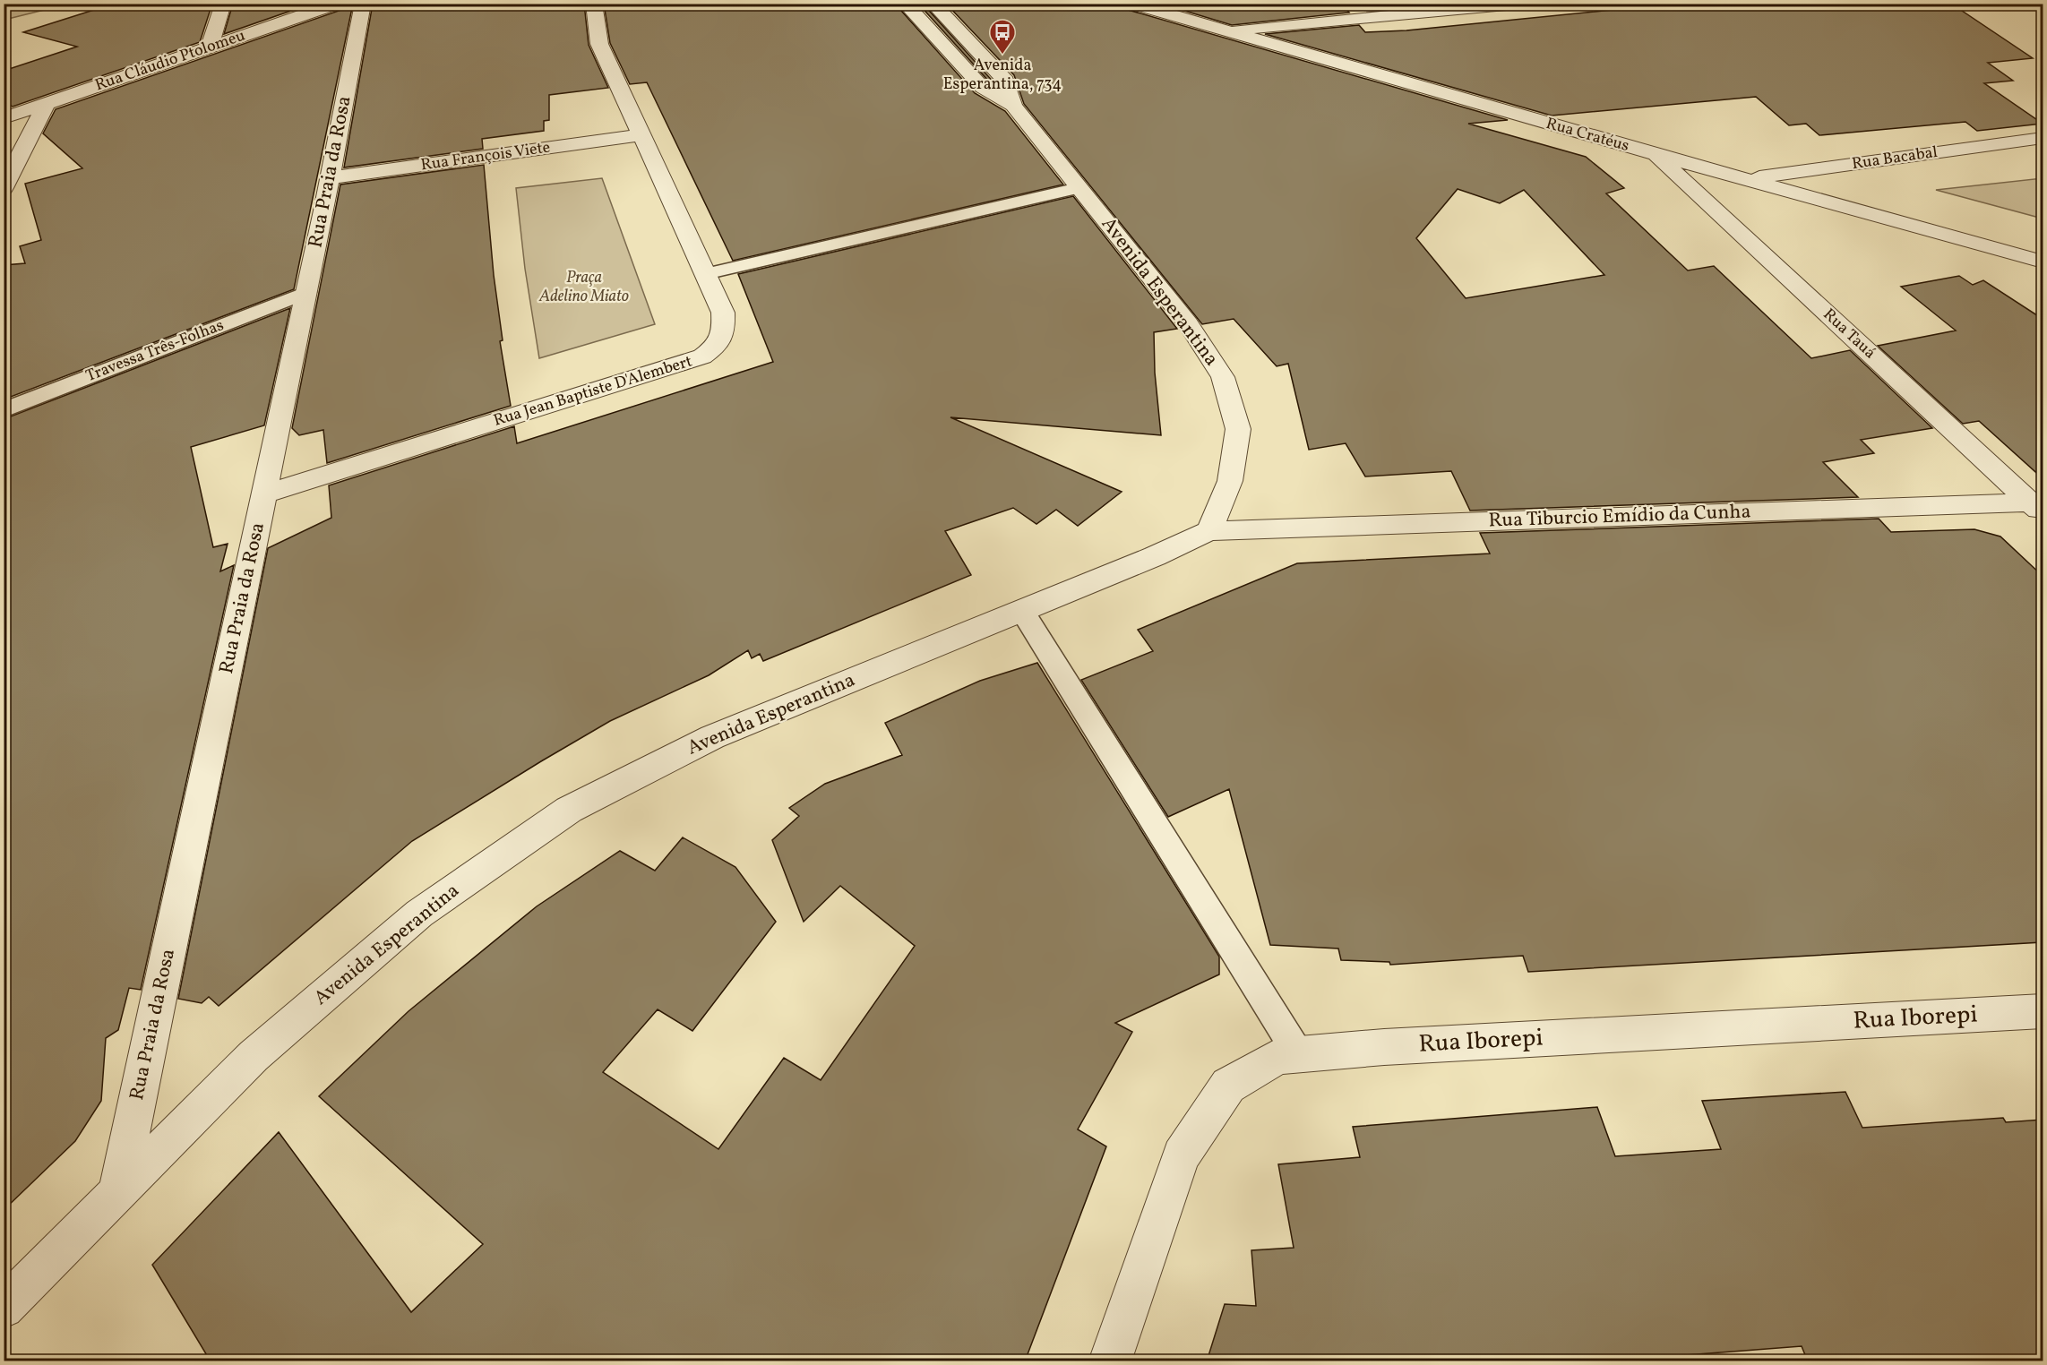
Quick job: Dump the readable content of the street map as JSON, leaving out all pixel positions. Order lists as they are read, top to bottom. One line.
{"streets":{"street":["Rua Cláudio Ptolomeu","Rua Cratéus","Rua François Viete","Rua Bacabal","Rua Praia da Rosa","Avenida Esperantina","Rua Tauá","Rua Jean Baptiste D'Alembert","Rua Tiburcio Emídio da Cunha","Rua Iborepi"],"lane":["Travessa Três-Folhas"]},"crossings":[["Rua Cratéus","Rua Bacabal"],["Rua Cratéus","Rua Tauá"],["Rua François Viete","Rua Praia da Rosa"],["Rua François Viete","Rua Jean Baptiste D'Alembert"],["Rua Praia da Rosa","Avenida Esperantina"],["Rua Praia da Rosa","Travessa Três-Folhas"],["Rua Praia da Rosa","Rua Jean Baptiste D'Alembert"],["Avenida Esperantina","Rua Tiburcio Emídio da Cunha"],["Rua Tauá","Rua Tiburcio Emídio da Cunha"]],"parks":["Praça Adelino Miato"],"places":{"bus stop":["Avenida Esperantina, 734"]}}
